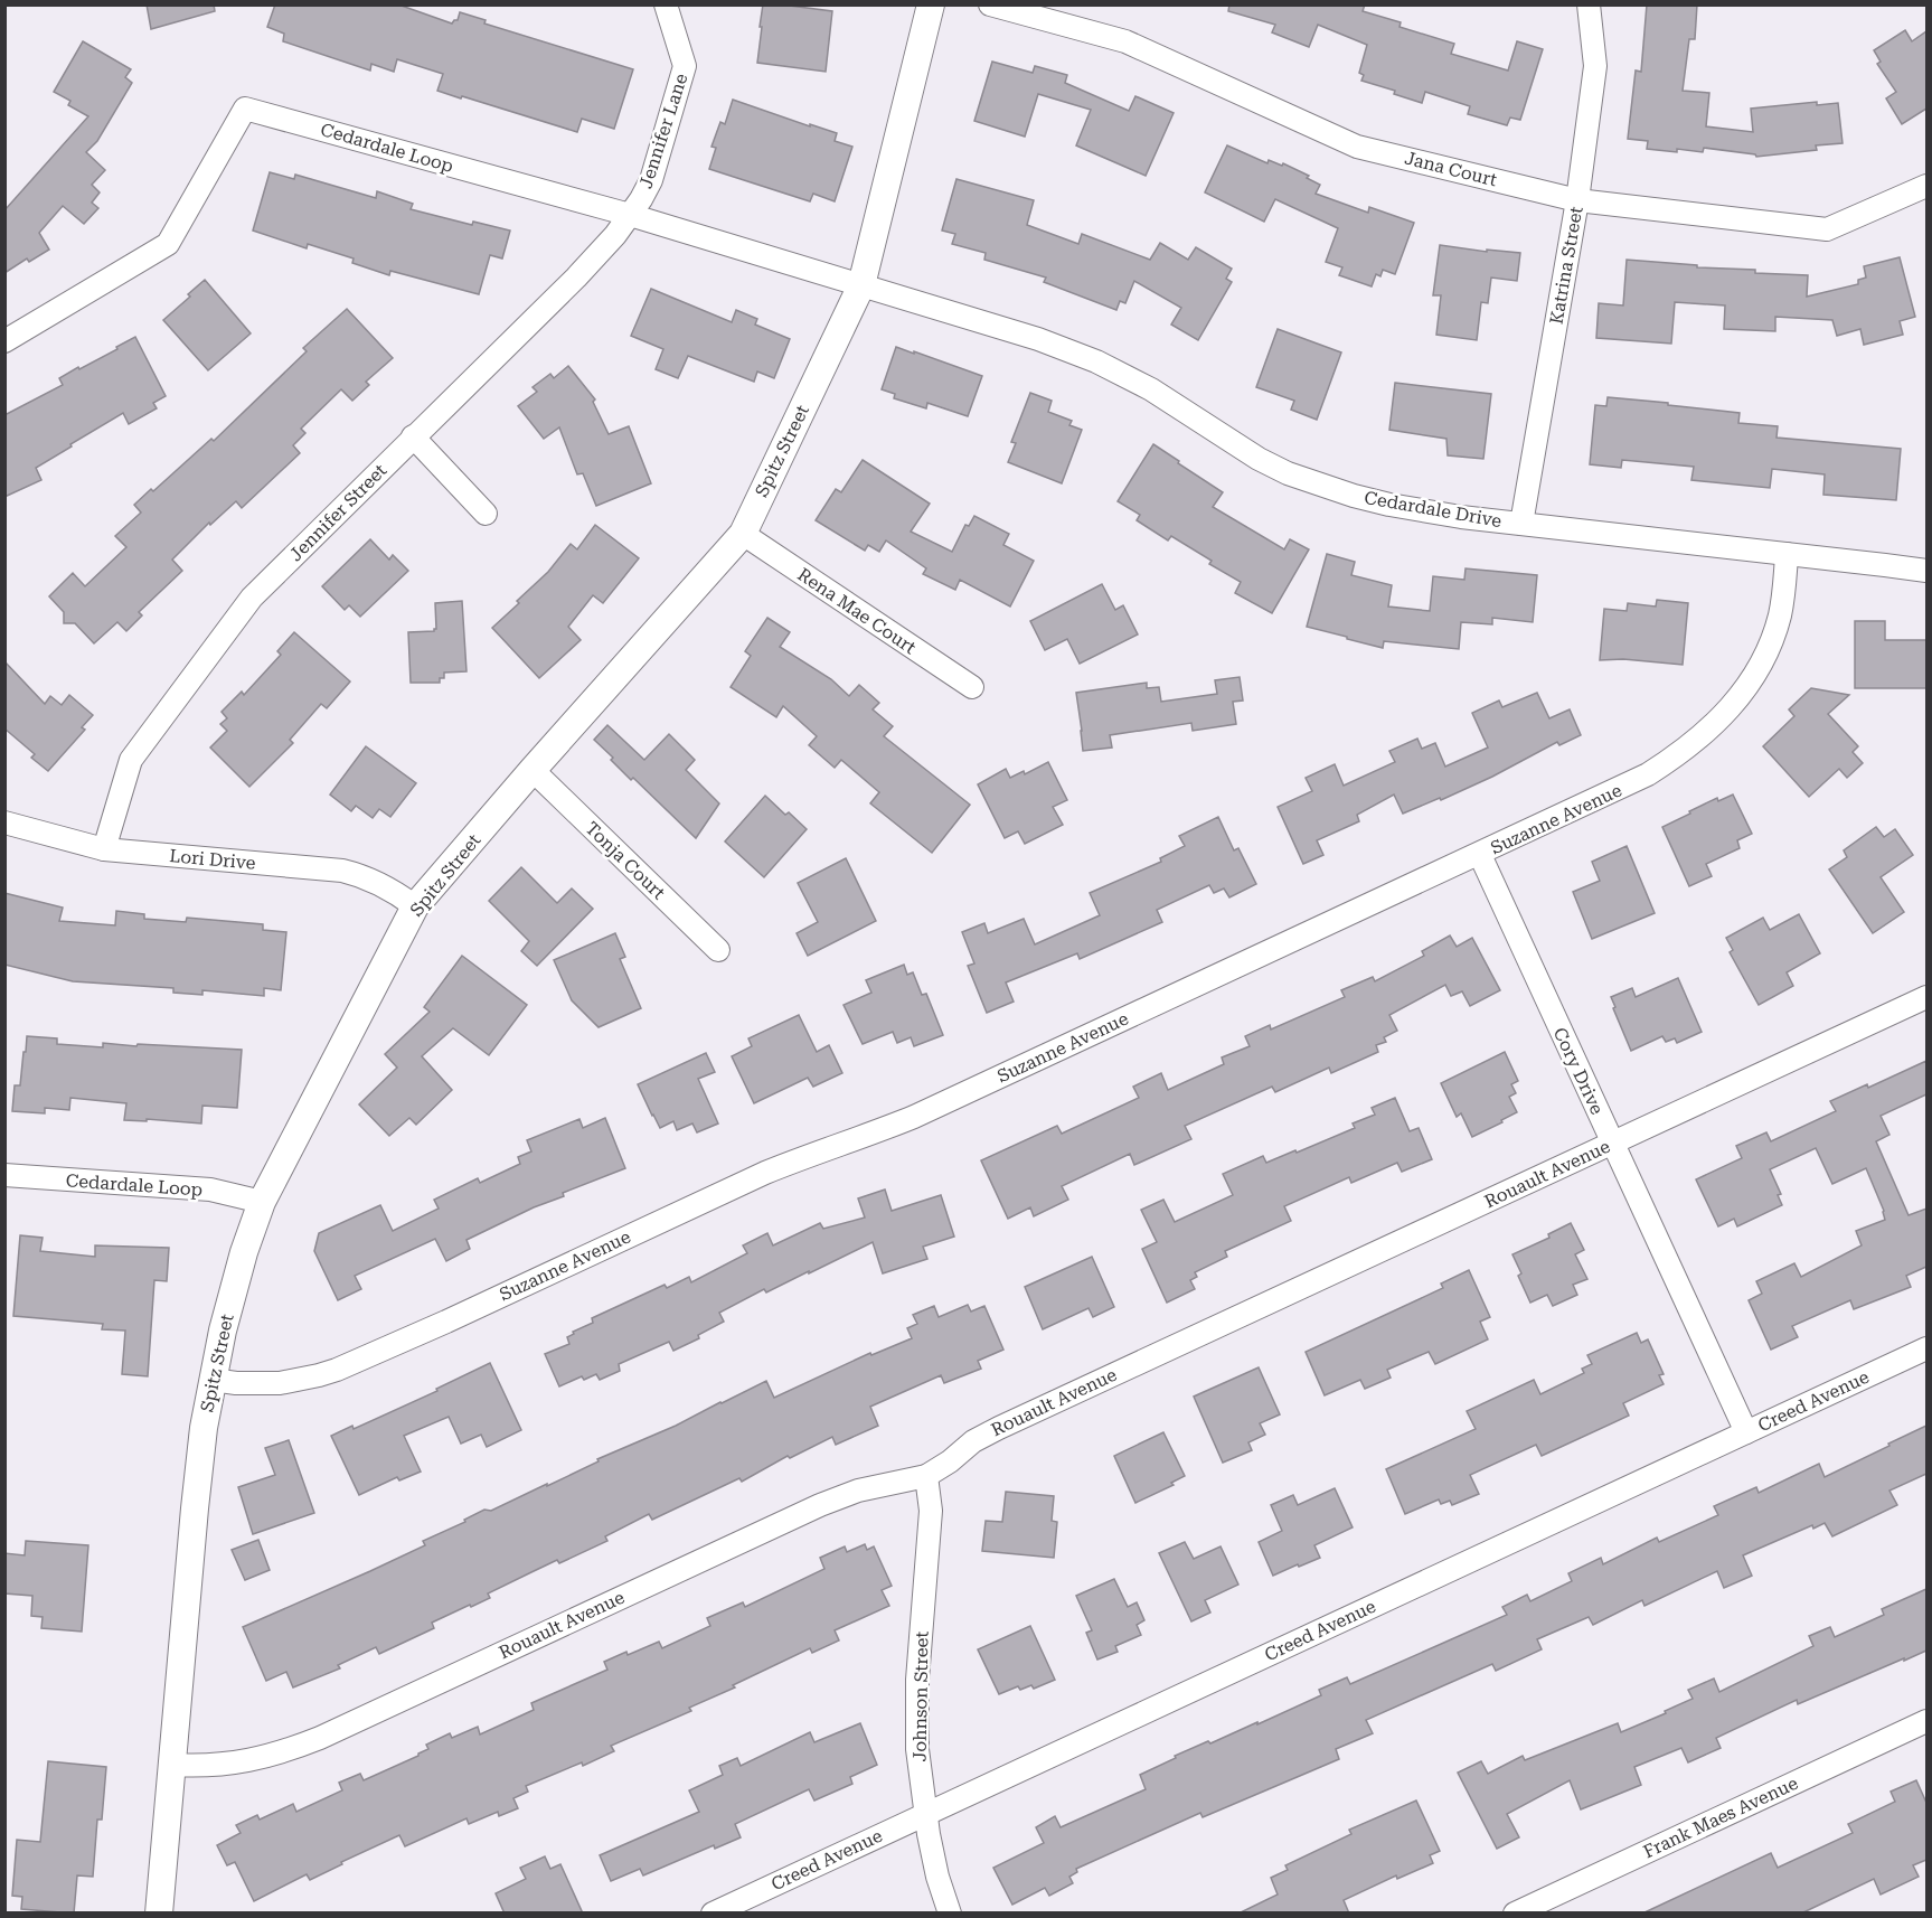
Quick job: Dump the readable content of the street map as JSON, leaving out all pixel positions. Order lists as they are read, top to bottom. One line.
{"streets":{"street":["Jennifer Lane","Cedardale Loop","Jana Court","Katrina Street","Spitz Street","Cedardale Drive","Jennifer Street","Rena Mae Court","Suzanne Avenue","Lori Drive","Tonja Court","Cory Drive","Rouault Avenue","Creed Avenue","Johnson Street","Frank Maes Avenue"]},"crossings":[["Jennifer Lane","Cedardale Loop"],["Jennifer Lane","Jennifer Street"],["Cedardale Loop","Spitz Street"],["Cedardale Loop","Cedardale Drive"],["Cedardale Loop","Jennifer Street"],["Jana Court","Katrina Street"],["Katrina Street","Cedardale Drive"],["Spitz Street","Cedardale Drive"],["Spitz Street","Rena Mae Court"],["Spitz Street","Suzanne Avenue"],["Spitz Street","Lori Drive"],["Spitz Street","Tonja Court"],["Spitz Street","Rouault Avenue"],["Cedardale Drive","Suzanne Avenue"],["Jennifer Street","Lori Drive"],["Suzanne Avenue","Cory Drive"],["Cory Drive","Rouault Avenue"],["Cory Drive","Creed Avenue"],["Rouault Avenue","Johnson Street"],["Creed Avenue","Johnson Street"]]}
